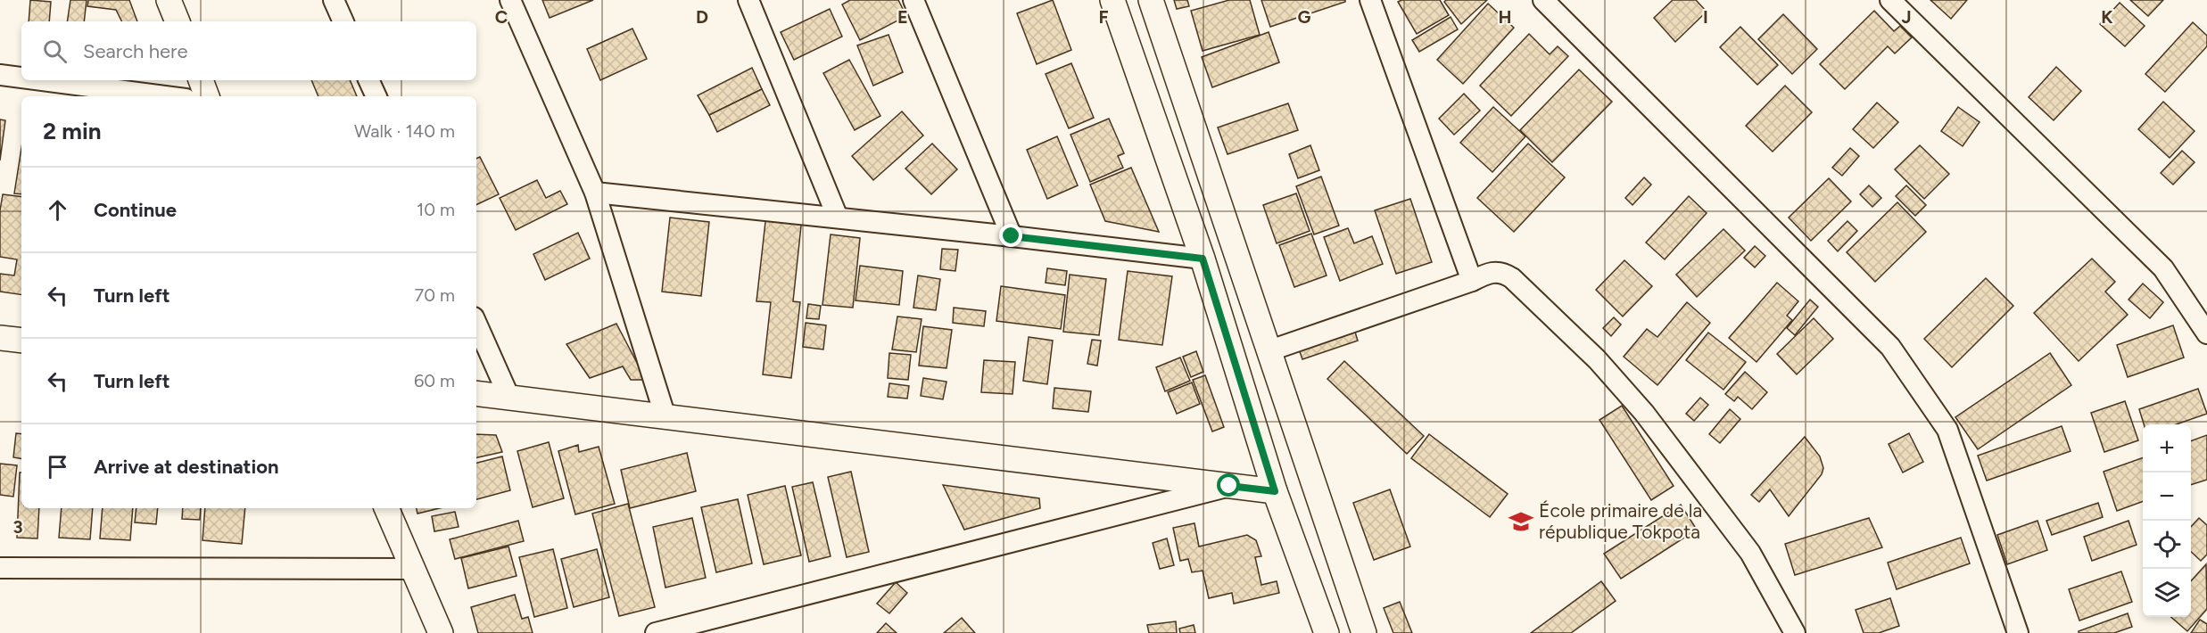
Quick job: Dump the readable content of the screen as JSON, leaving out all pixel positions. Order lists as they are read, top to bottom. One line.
{"places":{"school or university":["École primaire de la république Tokpota"]},"page":{"search":"Search here","heading":["2 min","Walk · 140 m"],"list":[["Continue","10 m"],["Turn left","70 m"],["Turn left","60 m"],"Arrive at destination"],"map_buttons":["+","−"]},"grid":{"columns":["C","D","E","F","G","H","I","J","K"],"rows":["3"]}}
